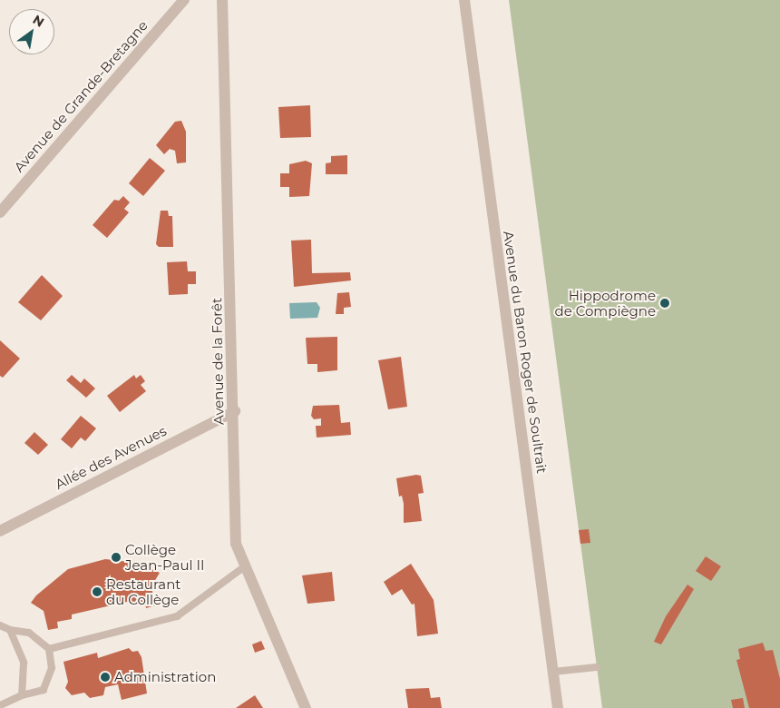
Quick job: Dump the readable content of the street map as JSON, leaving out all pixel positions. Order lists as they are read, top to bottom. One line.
{"streets":{"street":["Avenue de Grande-Bretagne","Avenue du Baron Roger de Soultrait","Avenue de la Forêt","Allée des Avenues"]},"crossings":[["Avenue de la Forêt","Allée des Avenues"]],"places":["Hippodrome de Compiègne","Collège Jean-Paul II","Restaurant du Collège","Administration"],"north":"top right"}
